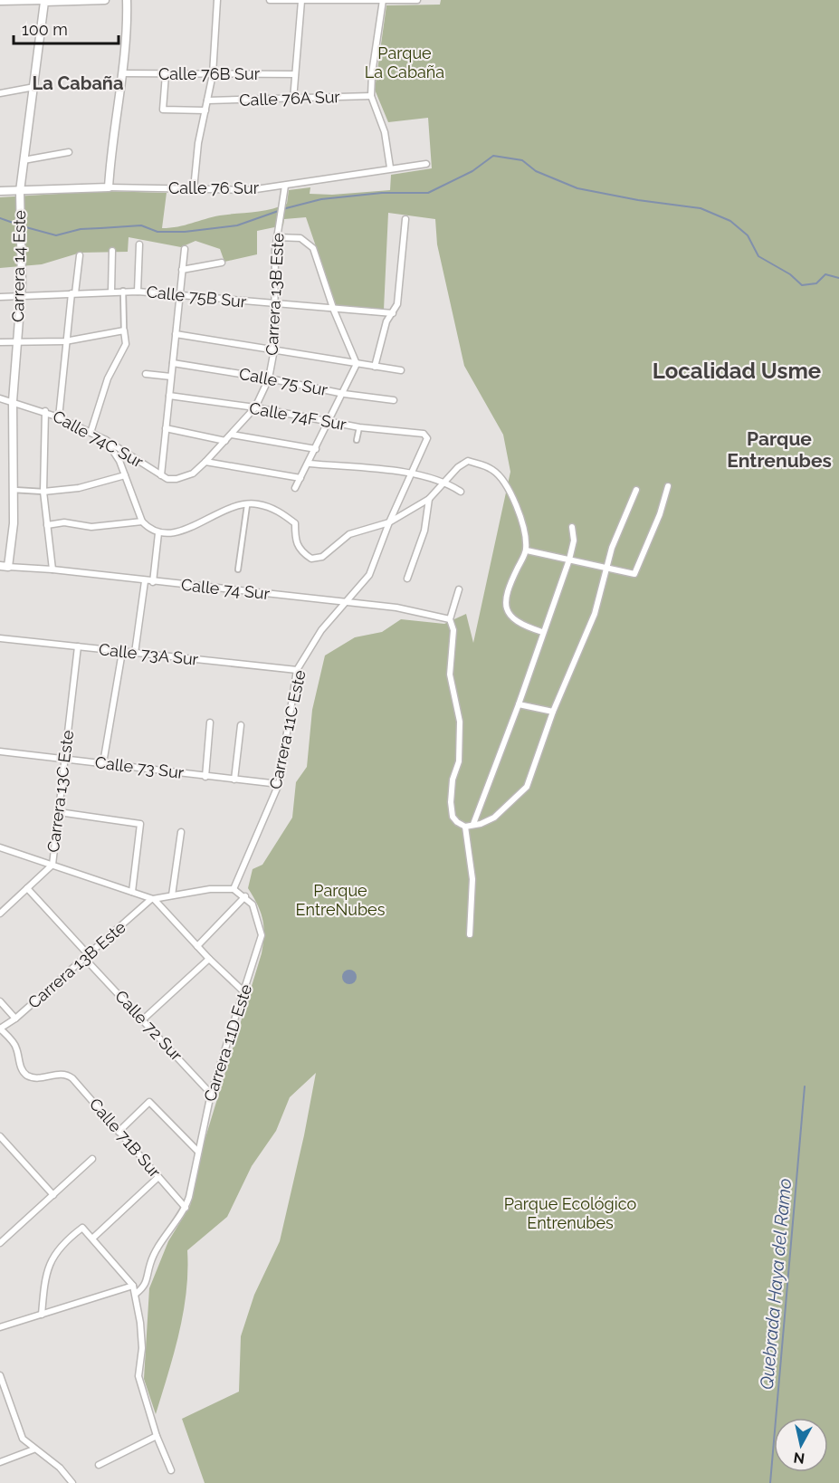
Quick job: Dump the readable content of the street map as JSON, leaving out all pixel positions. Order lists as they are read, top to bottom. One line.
{"streets":{"street":["Calle 76B Sur","Calle 76A Sur","Calle 76 Sur","Carrera 14 Este","Carrera 13B Este","Calle 75B Sur","Calle 75 Sur","Calle 74F Sur","Calle 74C Sur","Calle 74 Sur","Calle 73A Sur","Carrera 11C Este","Calle 73 Sur","Carrera 13C Este","Calle 72 Sur","Carrera 11D Este","Calle 71B Sur"]},"crossings":[["Calle 76 Sur","Carrera 14 Este"],["Calle 76 Sur","Carrera 13B Este"],["Carrera 14 Este","Calle 75B Sur"],["Carrera 14 Este","Calle 74C Sur"],["Carrera 14 Este","Calle 74 Sur"],["Carrera 13B Este","Calle 75B Sur"],["Carrera 13B Este","Calle 75 Sur"],["Carrera 13B Este","Calle 74F Sur"],["Carrera 13B Este","Calle 74C Sur"],["Carrera 13B Este","Calle 72 Sur"],["Carrera 13B Este","Calle 71B Sur"],["Calle 74F Sur","Carrera 11C Este"],["Calle 74 Sur","Carrera 11C Este"],["Calle 73A Sur","Carrera 11C Este"],["Calle 73A Sur","Carrera 13C Este"],["Carrera 11C Este","Calle 73 Sur"],["Calle 73 Sur","Carrera 13C Este"],["Carrera 13C Este","Calle 72 Sur"],["Calle 72 Sur","Carrera 11D Este"],["Carrera 11D Este","Calle 71B Sur"]],"districts":["La Cabaña","Localidad Usme","Parque Entrenubes"],"water":["Quebrada Haya del Ramo"],"parks":["Parque La Cabaña","Parque EntreNubes","Parque Ecológico Entrenubes"],"scale_bar":"100 m","north":"bottom"}
